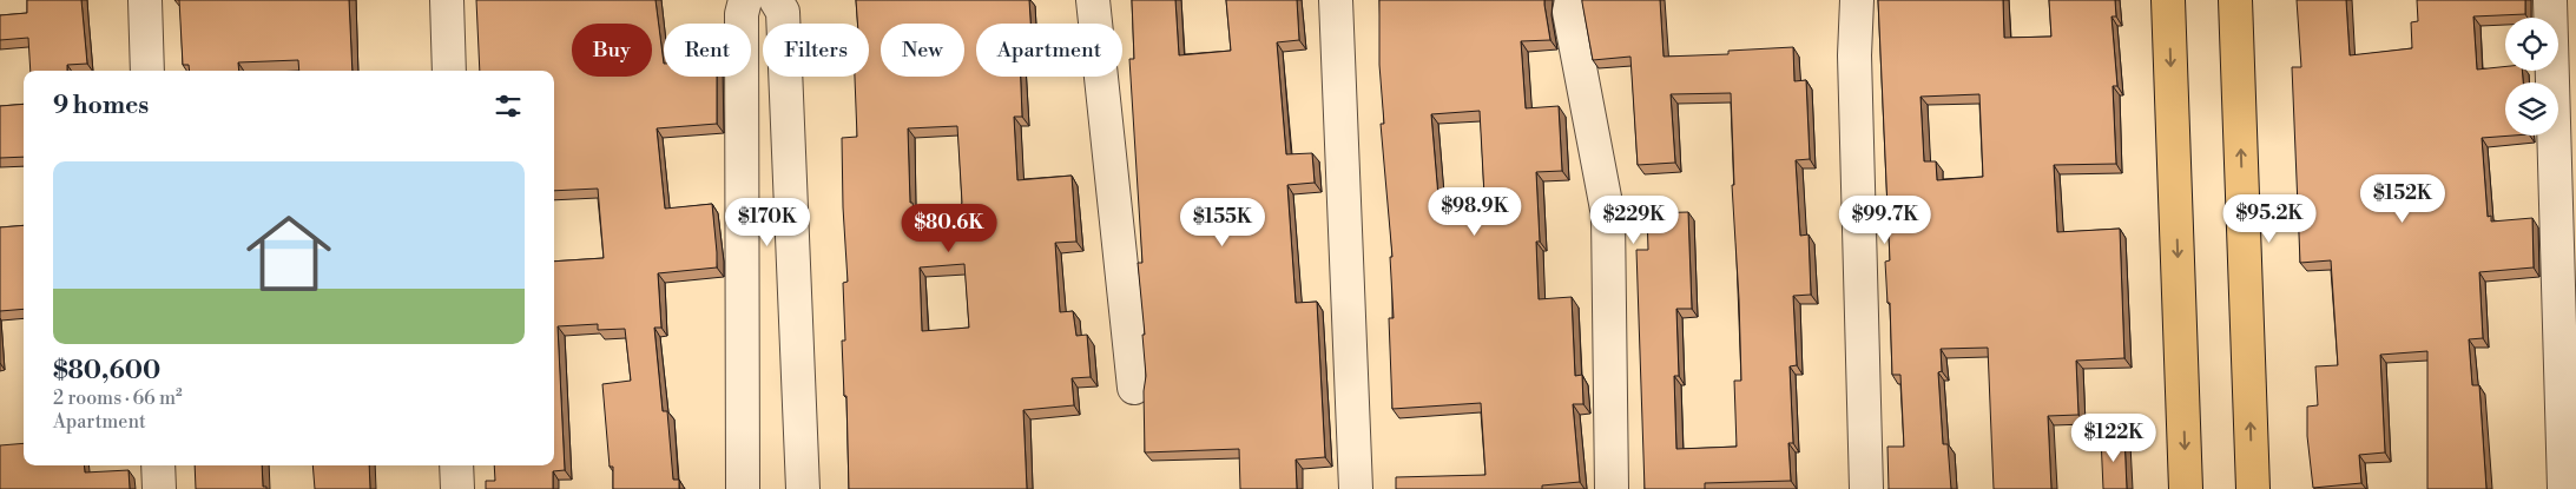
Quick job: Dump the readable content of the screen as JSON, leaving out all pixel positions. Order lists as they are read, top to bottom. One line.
{"page":{"chip":["Buy","Rent","Filters","New","Apartment"],"heading":"9 homes","list":[{"name":"$80,600","note":"2 rooms · 66 m² · Apartment"}],"price":["$152K","$98.9K","$95.2K","$229K","$99.7K","$170K","$155K","$80.6K","$122K"]}}
